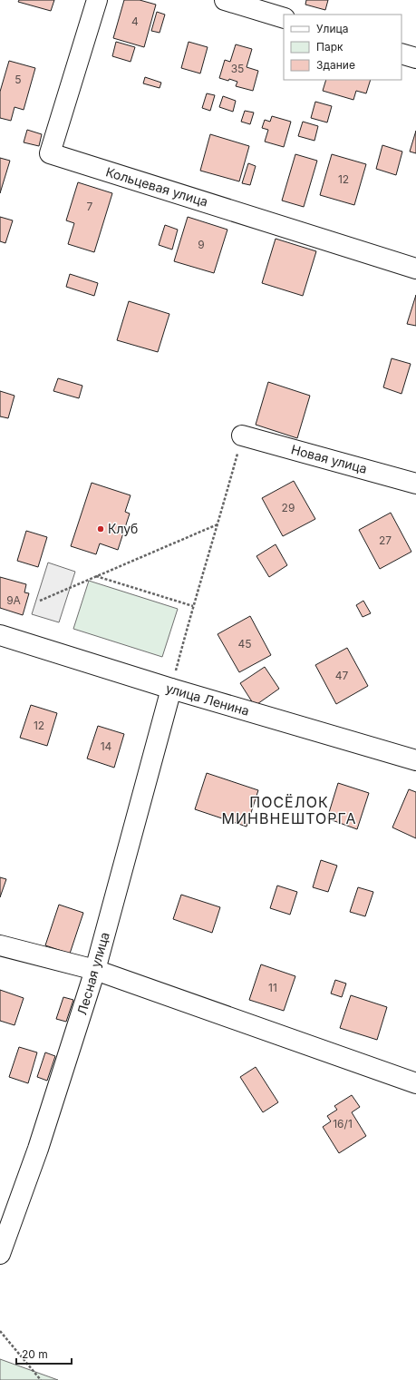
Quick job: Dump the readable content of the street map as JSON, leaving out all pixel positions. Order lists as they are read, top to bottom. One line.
{"streets":{"street":["Кольцевая улица","Новая улица","улица Ленина","Лесная улица"]},"crossings":[["улица Ленина","Лесная улица"]],"districts":["ПОСЁЛОК МИНВНЕШТОРГА"],"places":["Клуб"],"house_numbers":["4","35","5","12","7","9","29","27","9А","45","47","12","14","11","16/1"],"legend":["Улица","Парк","Здание"],"scale_bar":"20 m"}
